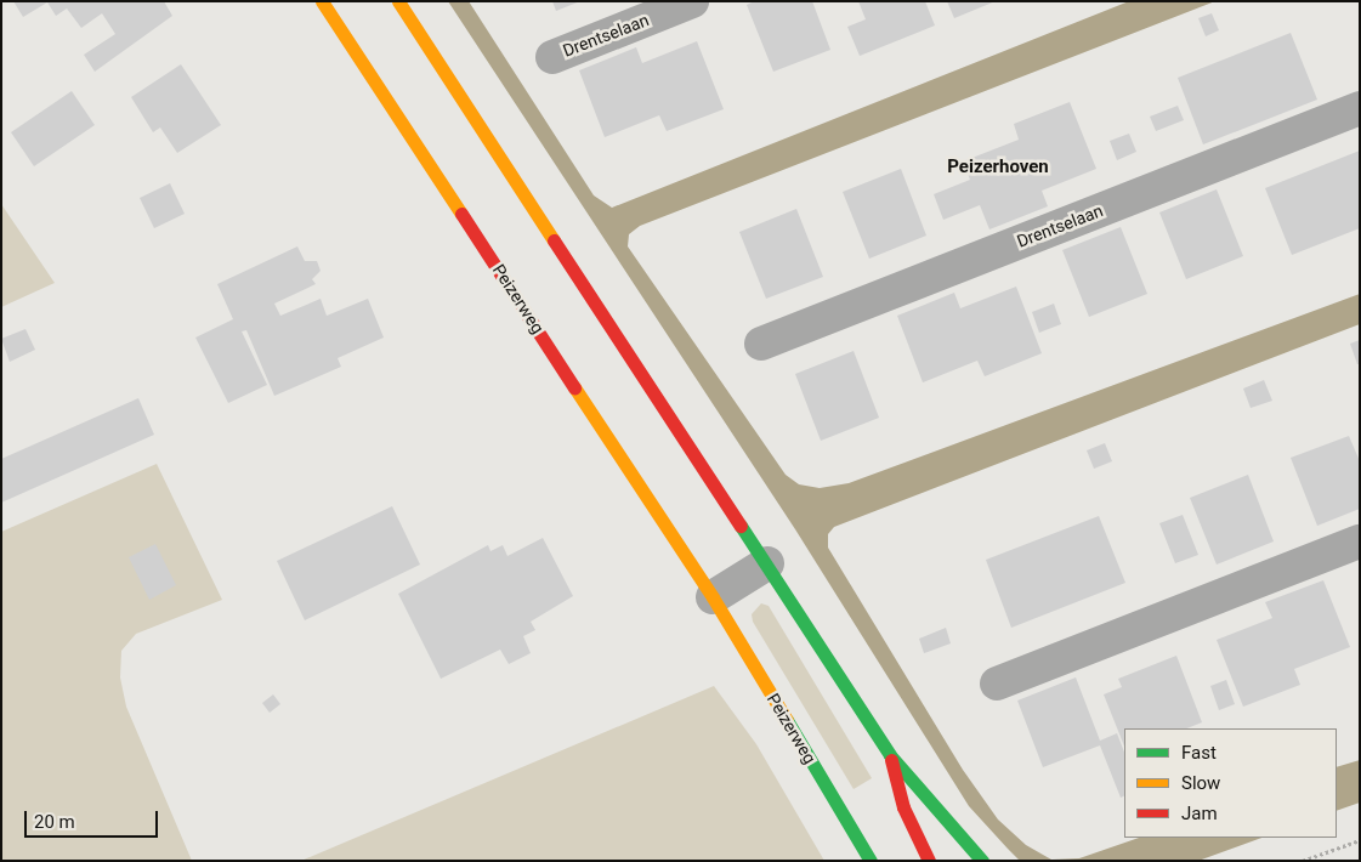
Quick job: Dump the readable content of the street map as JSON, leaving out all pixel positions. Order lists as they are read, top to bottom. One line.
{"streets":{"street":["Drentselaan","Peizerweg"]},"districts":["Peizerhoven"],"legend":["Fast","Slow","Jam"],"scale_bar":"20 m"}
